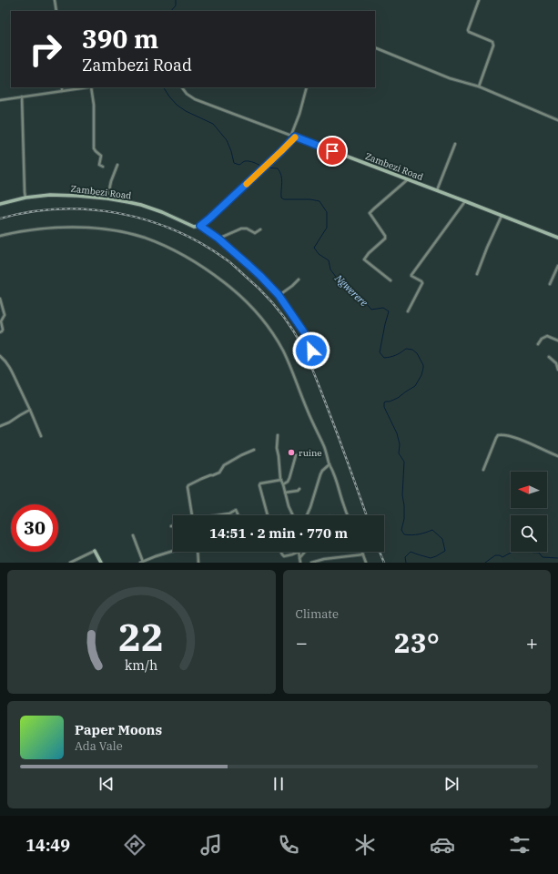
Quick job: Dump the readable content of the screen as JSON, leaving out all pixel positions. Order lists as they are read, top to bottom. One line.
{"streets":{"main road":["Zambezi Road"]},"water":["Ngwerere"],"places":["ruine"],"north":"left","page":{"turn":["390 m","Zambezi Road"],"limit":"30","trip":"14:51 · 2 min · 770 m","tile":"Climate","heat":["−","23°","+"],"song":["Paper Moons","Ada Vale"],"tabs":"14:49","gauge":["22","km/h"]}}
